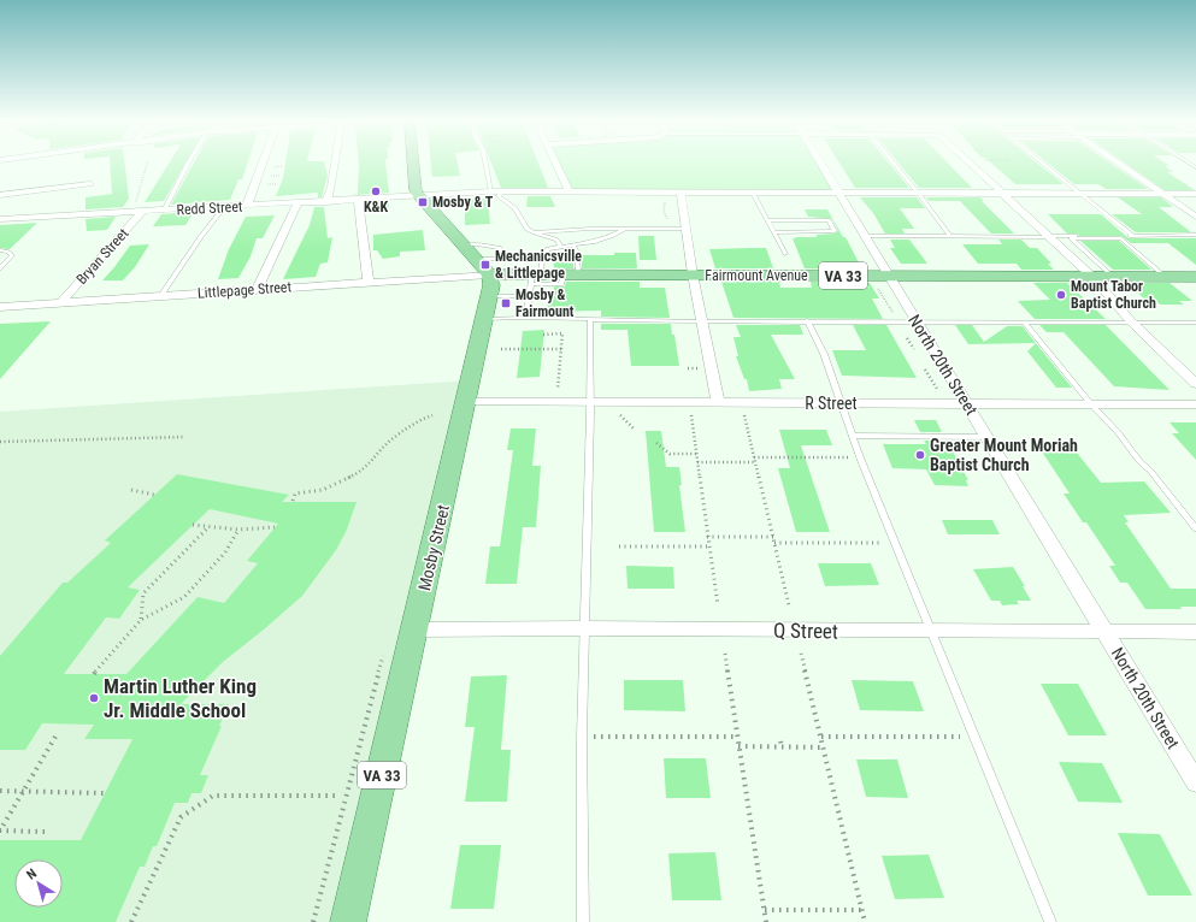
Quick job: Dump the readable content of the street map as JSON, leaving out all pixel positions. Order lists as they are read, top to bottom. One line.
{"streets":{"main road":["Fairmount Avenue","VA 33","Mosby Street"],"street":["Redd Street","Bryan Street","Littlepage Street","North 20th Street","R Street","Q Street"]},"crossings":[["Redd Street","Bryan Street"],["Redd Street","North 20th Street"],["Bryan Street","Littlepage Street"],["Fairmount Avenue","Littlepage Street"],["Fairmount Avenue","North 20th Street"],["Fairmount Avenue","Mosby Street"],["Littlepage Street","Mosby Street"],["North 20th Street","R Street"],["North 20th Street","Q Street"],["R Street","Mosby Street"],["Mosby Street","Q Street"]],"places":{"other":["K&K","Mount Tabor Baptist Church","Greater Mount Moriah Baptist Church","Martin Luther King Jr. Middle School"],"transit":["Mosby & T","Mechanicsville & Littlepage","Mosby & Fairmount"]},"north":"top left"}
